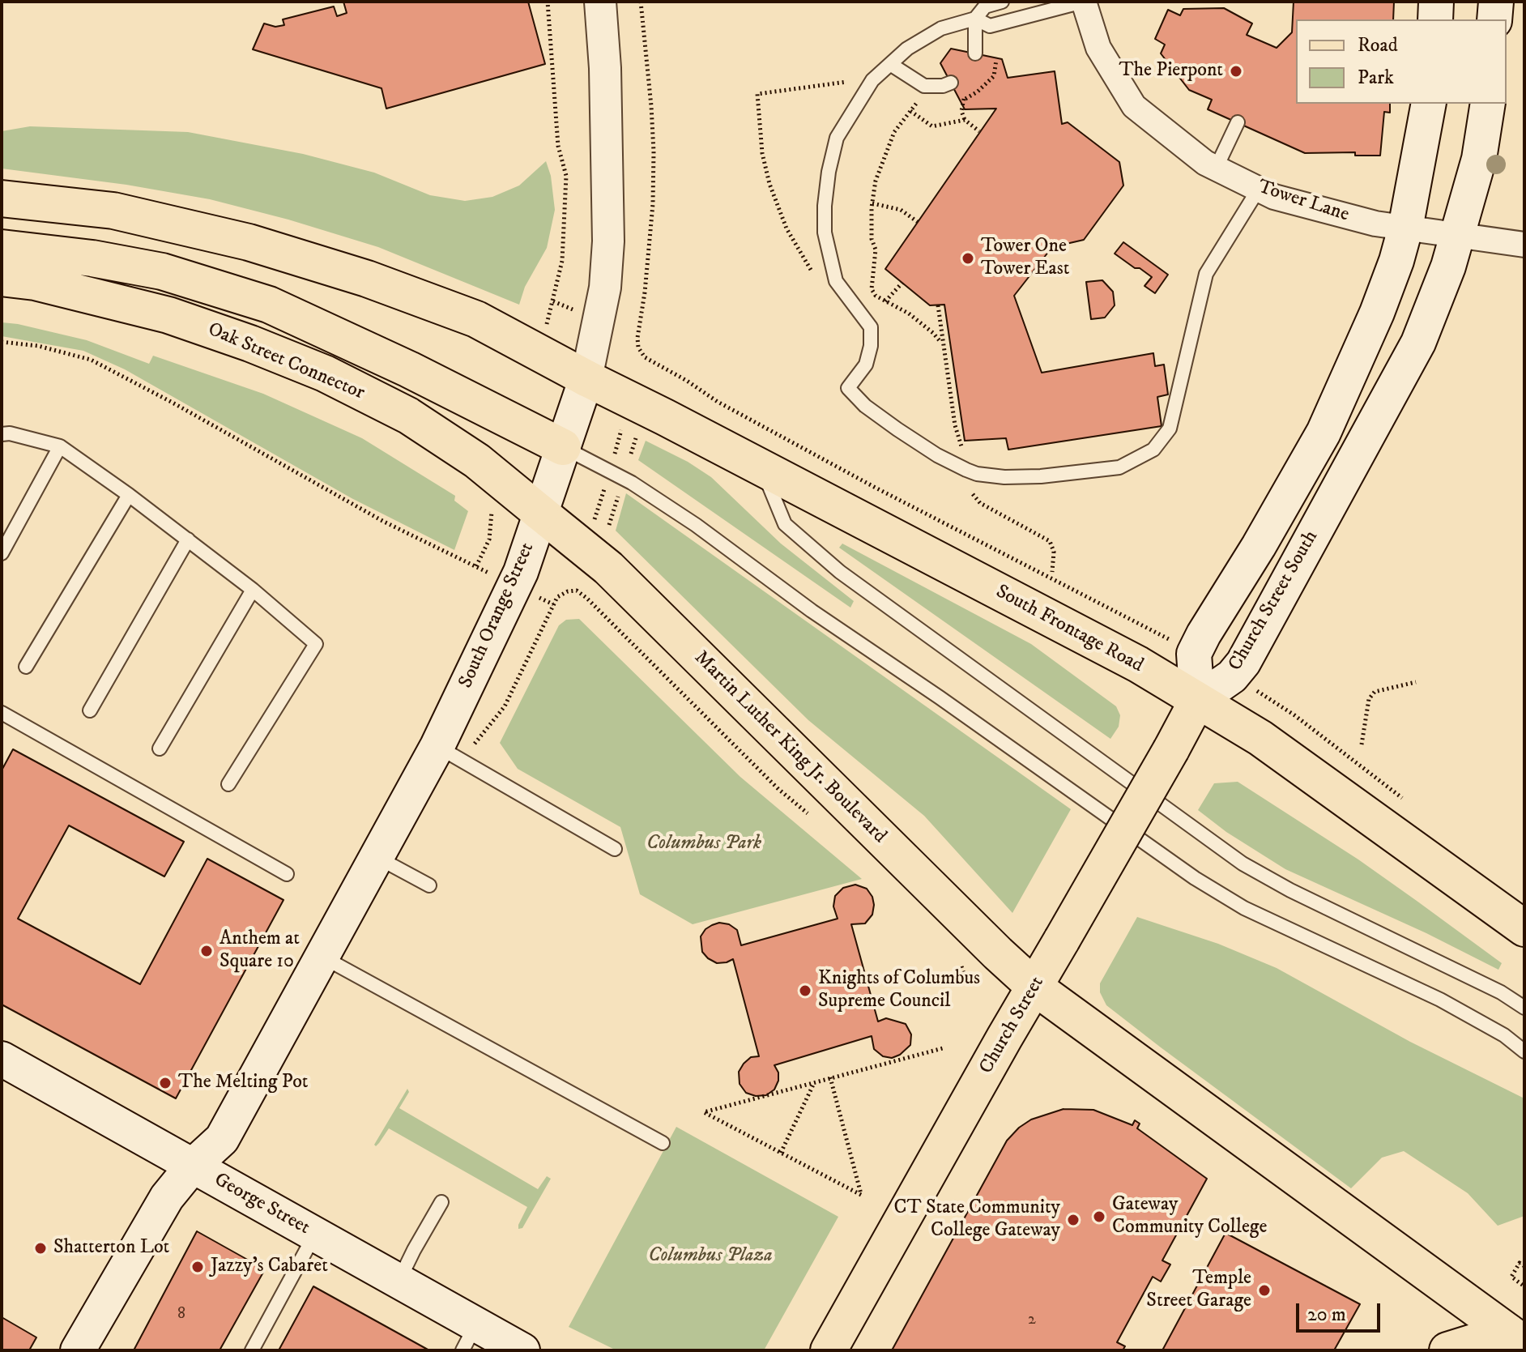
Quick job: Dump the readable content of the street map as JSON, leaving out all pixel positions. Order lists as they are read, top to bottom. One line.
{"streets":{"main road":["Oak Street Connector","Church Street South","South Orange Street","South Frontage Road","Martin Luther King Jr. Boulevard","Church Street","George Street"],"street":["Tower Lane"]},"crossings":[["Tower Lane","Church Street South"],["Oak Street Connector","South Orange Street"],["Oak Street Connector","Martin Luther King Jr. Boulevard"],["Church Street South","South Frontage Road"],["Church Street South","Church Street"],["South Orange Street","South Frontage Road"],["South Orange Street","Martin Luther King Jr. Boulevard"],["South Orange Street","George Street"],["South Frontage Road","Church Street"],["Martin Luther King Jr. Boulevard","Church Street"]],"parks":["Columbus Park","Columbus Plaza"],"places":["The Pierpont","Tower One Tower East","Anthem at Square 10","Knights of Columbus Supreme Council","The Melting Pot","Gateway Community College","CT State Community College Gateway","Shatterton Lot","Jazzy's Cabaret","Temple Street Garage"],"house_numbers":["8","2"],"legend":["Road","Park"],"scale_bar":"20 m"}
